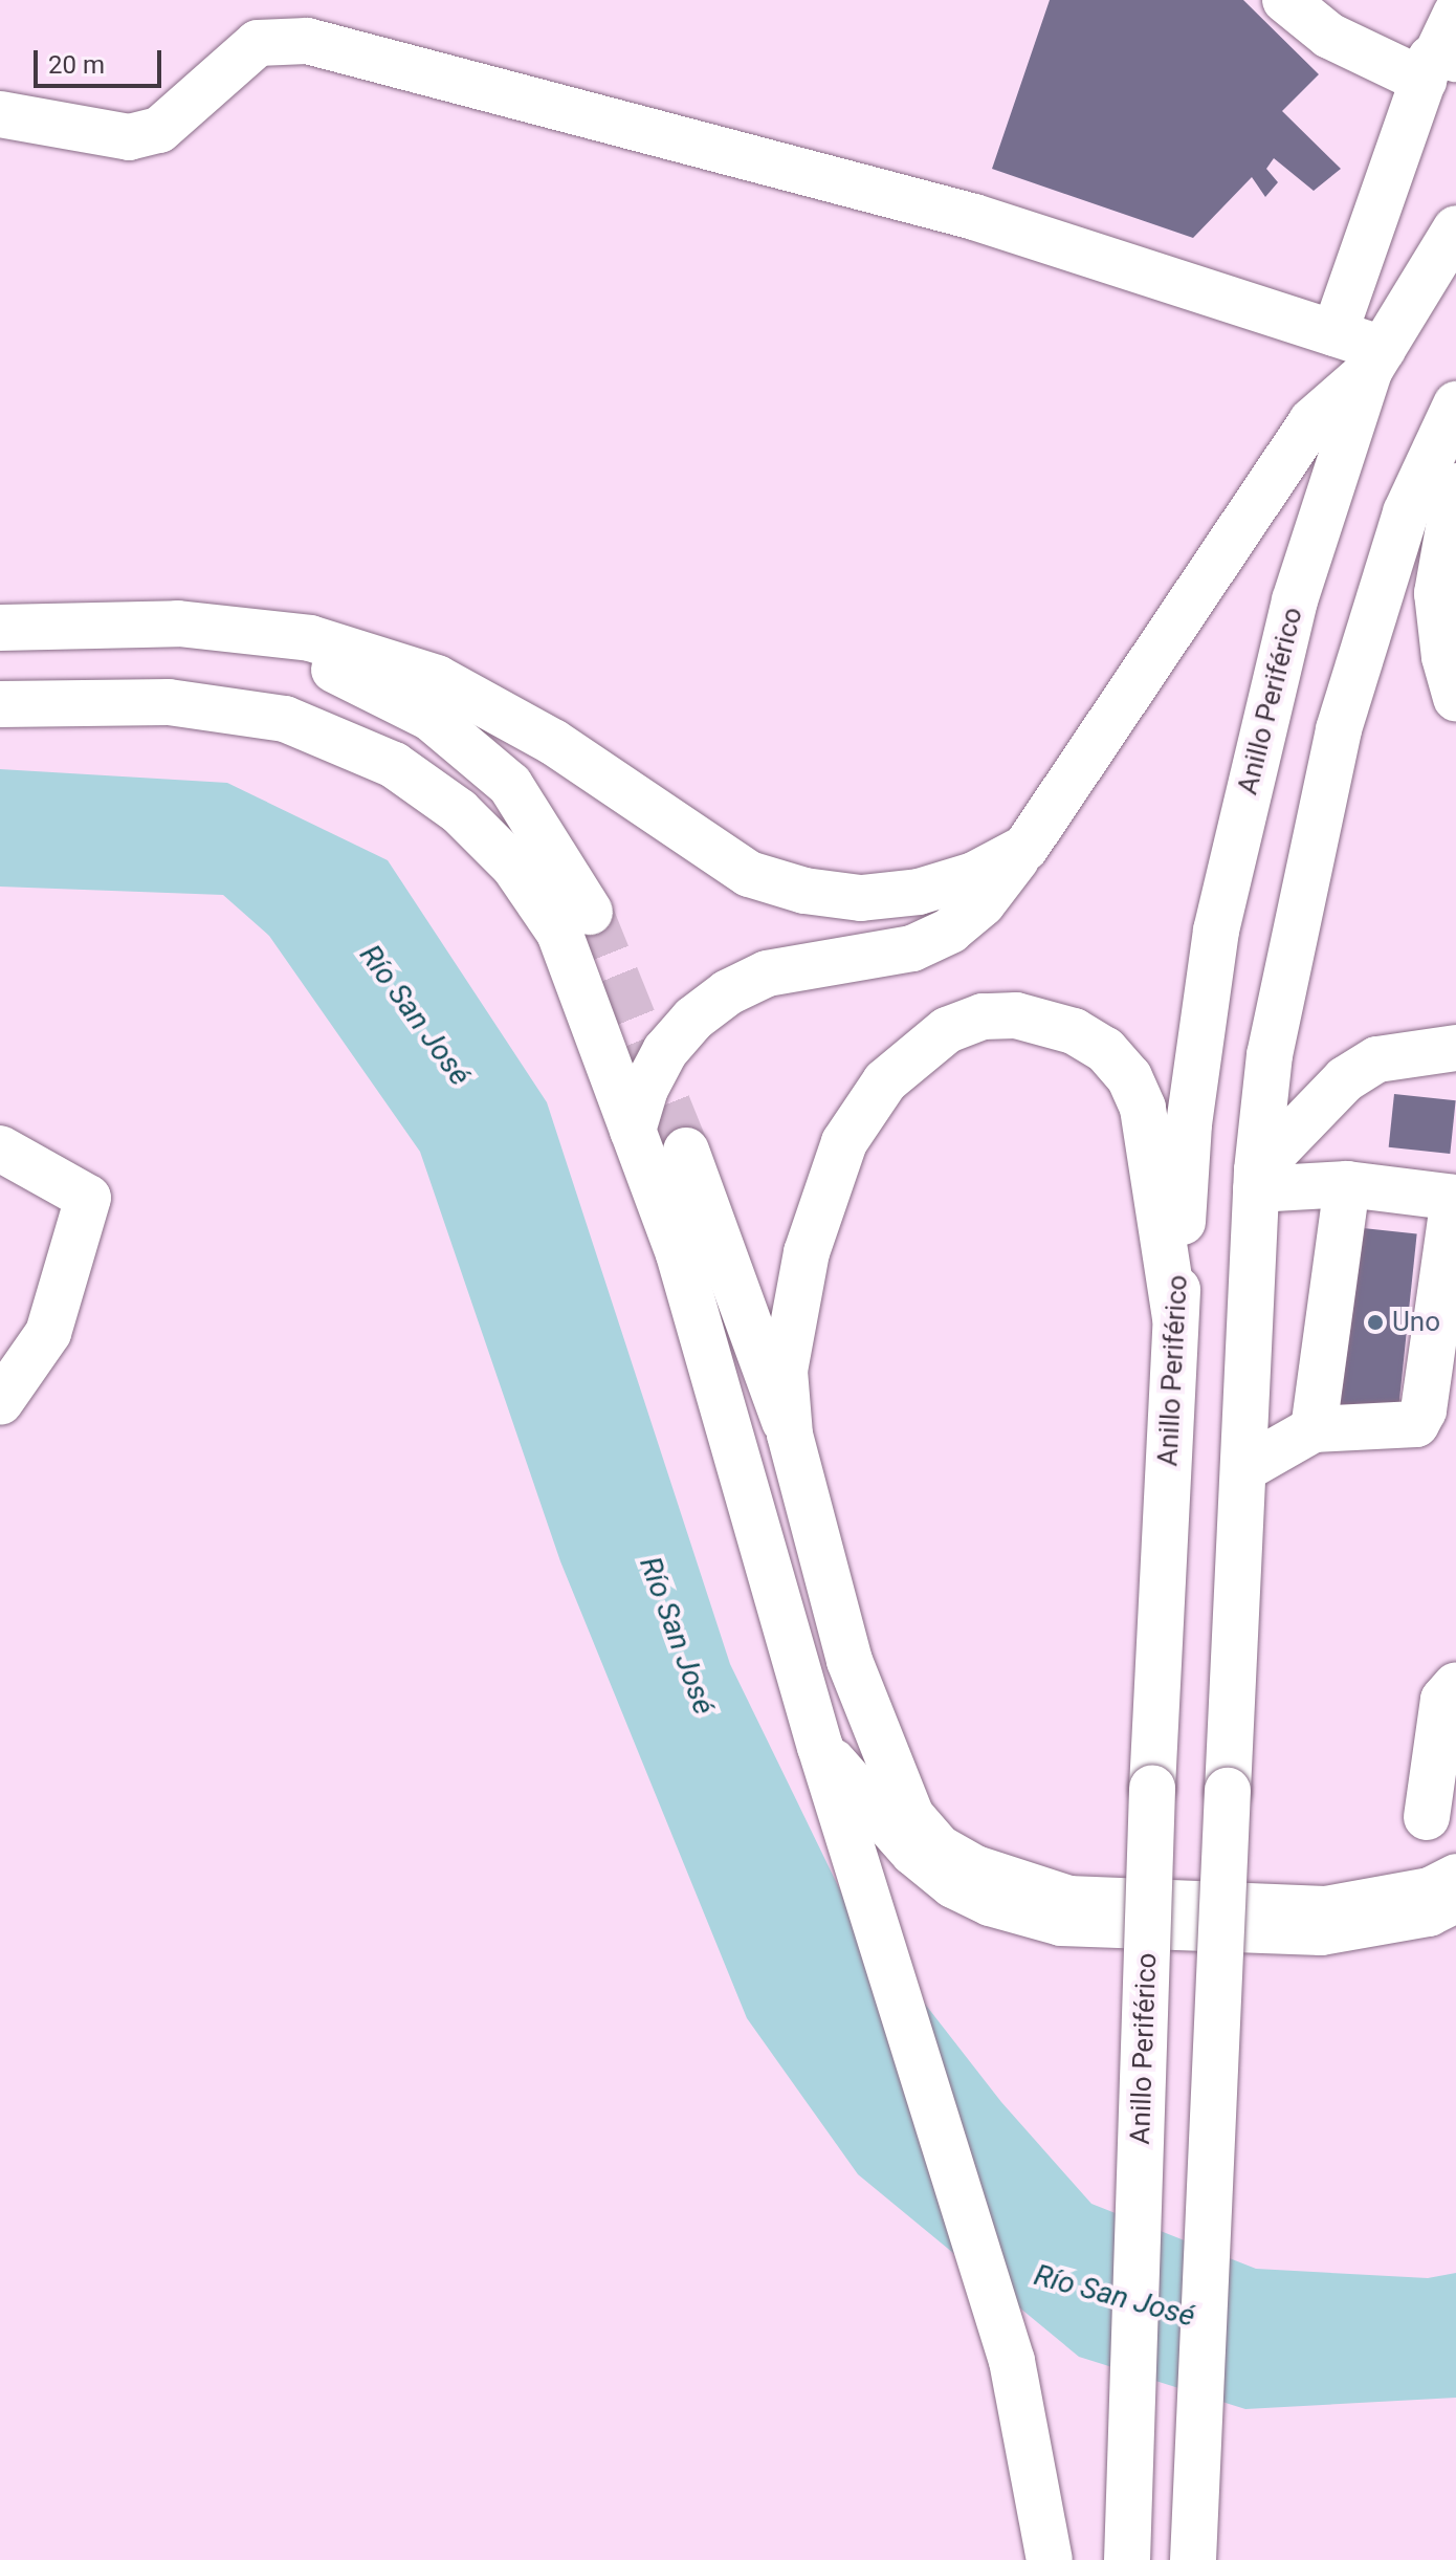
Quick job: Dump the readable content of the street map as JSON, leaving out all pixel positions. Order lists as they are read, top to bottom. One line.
{"streets":{"main road":["Anillo Periférico"]},"water":["Río San José"],"places":["Uno"],"scale_bar":"20 m"}
